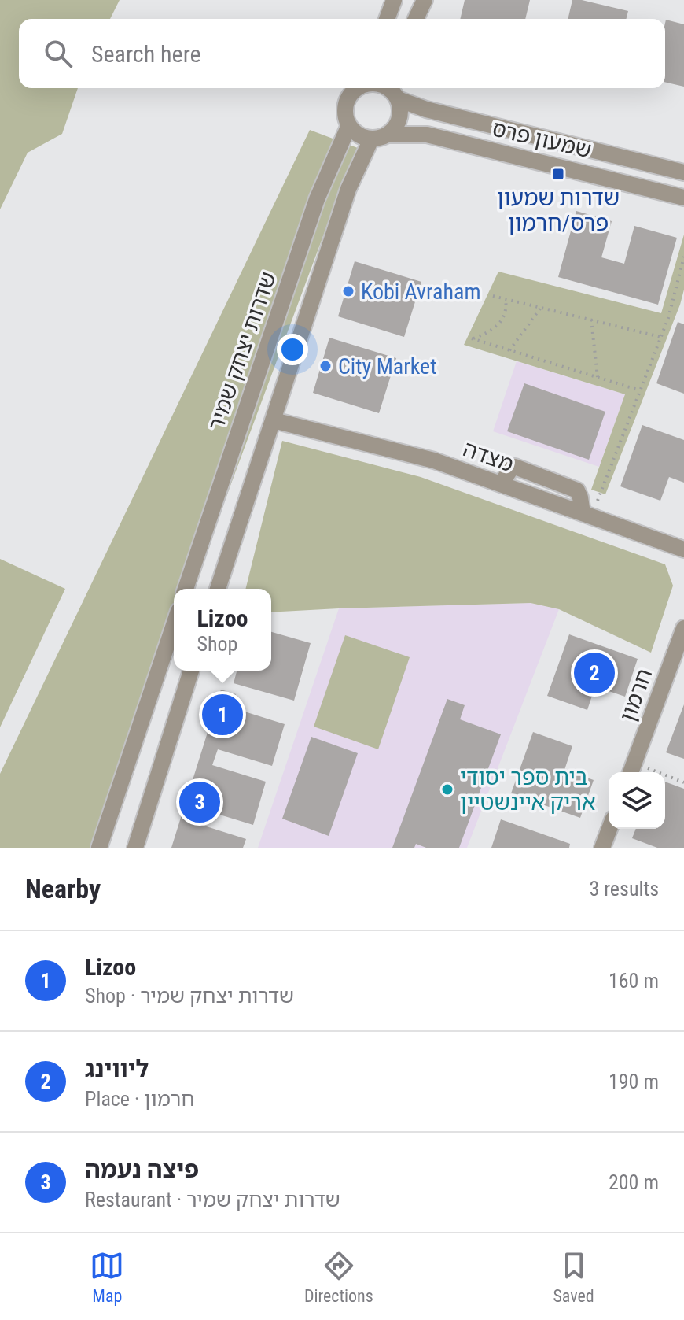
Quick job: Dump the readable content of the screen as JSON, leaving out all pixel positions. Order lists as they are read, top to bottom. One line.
{"streets":{"street":["שמעון פרס","שדרות יצחק שמיר","מצדה","חרמון"]},"places":{"transit":["שדרות שמעון פרס/חרמון"],"other":["Kobi Avraham","City Market","בית ספר יסודי אריק איינשטיין"]},"page":{"search":"Search here","popup":["Lizoo","Shop"],"pins":["2","1","3"],"heading":["Nearby","3 results"],"list":[{"mark":"1","name":"Lizoo","note":"Shop · שדרות יצחק שמיר","value":"160 m"},{"mark":"2","name":"ליווינג","note":"Place · חרמון","value":"190 m"},{"mark":"3","name":"פיצה נעמה","note":"Restaurant · שדרות יצחק שמיר","value":"200 m"}],"nav":["Map","Directions","Saved"]}}
